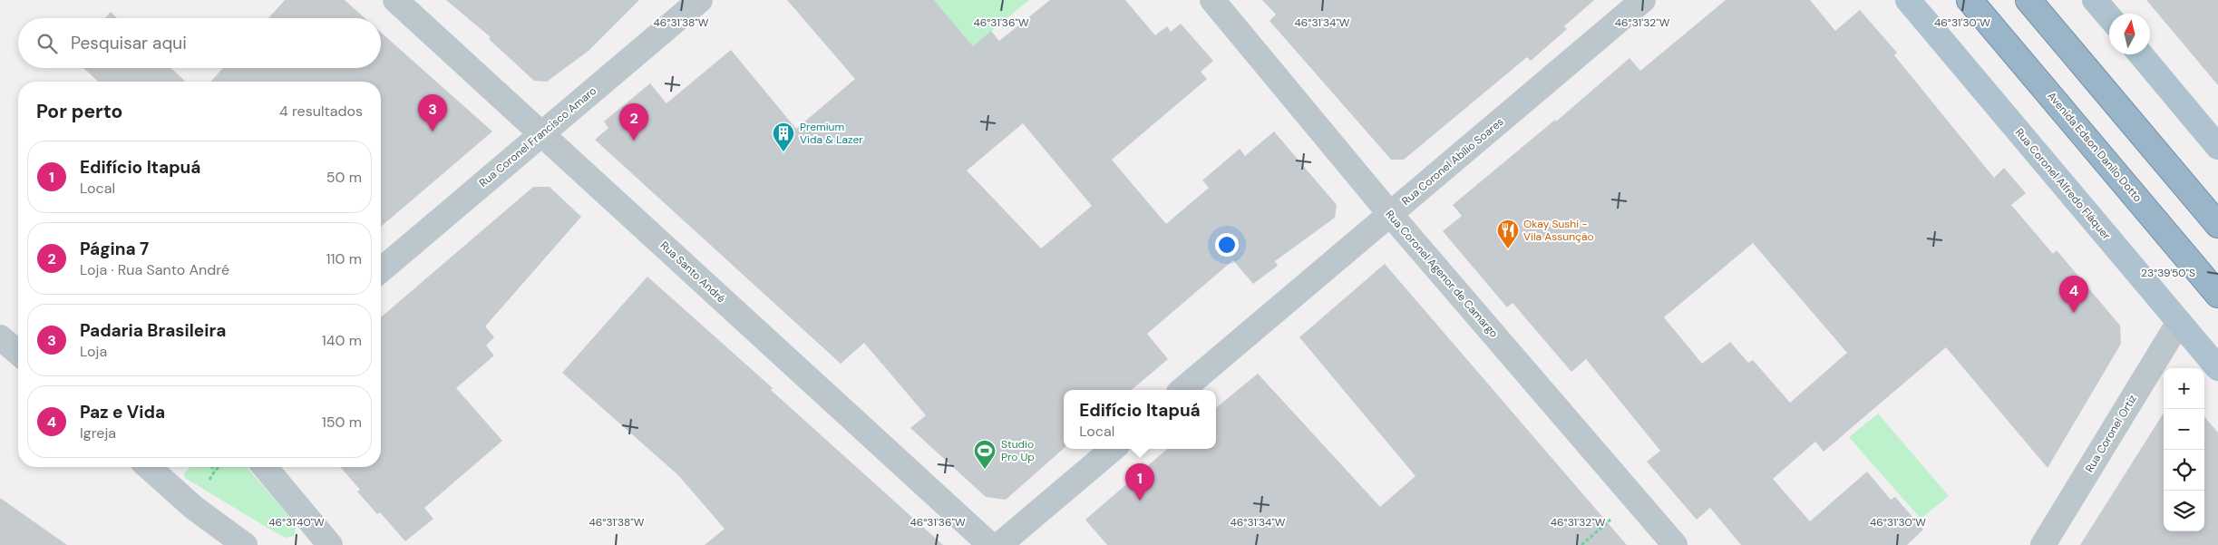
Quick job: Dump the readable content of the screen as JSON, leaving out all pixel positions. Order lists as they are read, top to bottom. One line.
{"streets":{"highway":["Avenida Edson Danilo Dotto"],"main road":["Rua Coronel Alfredo Fláquer"],"street":["Rua Coronel Francisco Amaro","Rua Coronel Abílio Soares","Rua Santo André","Rua Coronel Agenor de Camargo","Rua Coronel Ortiz"]},"crossings":[["Rua Coronel Francisco Amaro","Rua Santo André"],["Rua Coronel Abílio Soares","Rua Coronel Agenor de Camargo"],["Rua Coronel Alfredo Fláquer","Rua Coronel Ortiz"]],"places":{"building":["Premium Vida & Lazer"],"restaurant":["Okay Sushi - Vila Assunção"],"sports":["Studio Pro Up"]},"north":"top","page":{"search":"Pesquisar aqui","heading":["Por perto","4 resultados"],"pins":["3","2","4","1"],"list":[{"mark":"1","name":"Edifício Itapuá","note":"Local","value":"50 m"},{"mark":"2","name":"Página 7","note":"Loja · Rua Santo André","value":"110 m"},{"mark":"3","name":"Padaria Brasileira","note":"Loja","value":"140 m"},{"mark":"4","name":"Paz e Vida","note":"Igreja","value":"150 m"}],"map_buttons":["+","−"],"popup":["Edifício Itapuá","Local"]},"coordinates":["46°31'38\"W","46°31'36\"W","46°31'34\"W","46°31'32\"W","46°31'30\"W","23°39'50\"S","46°31'40\"W"]}
